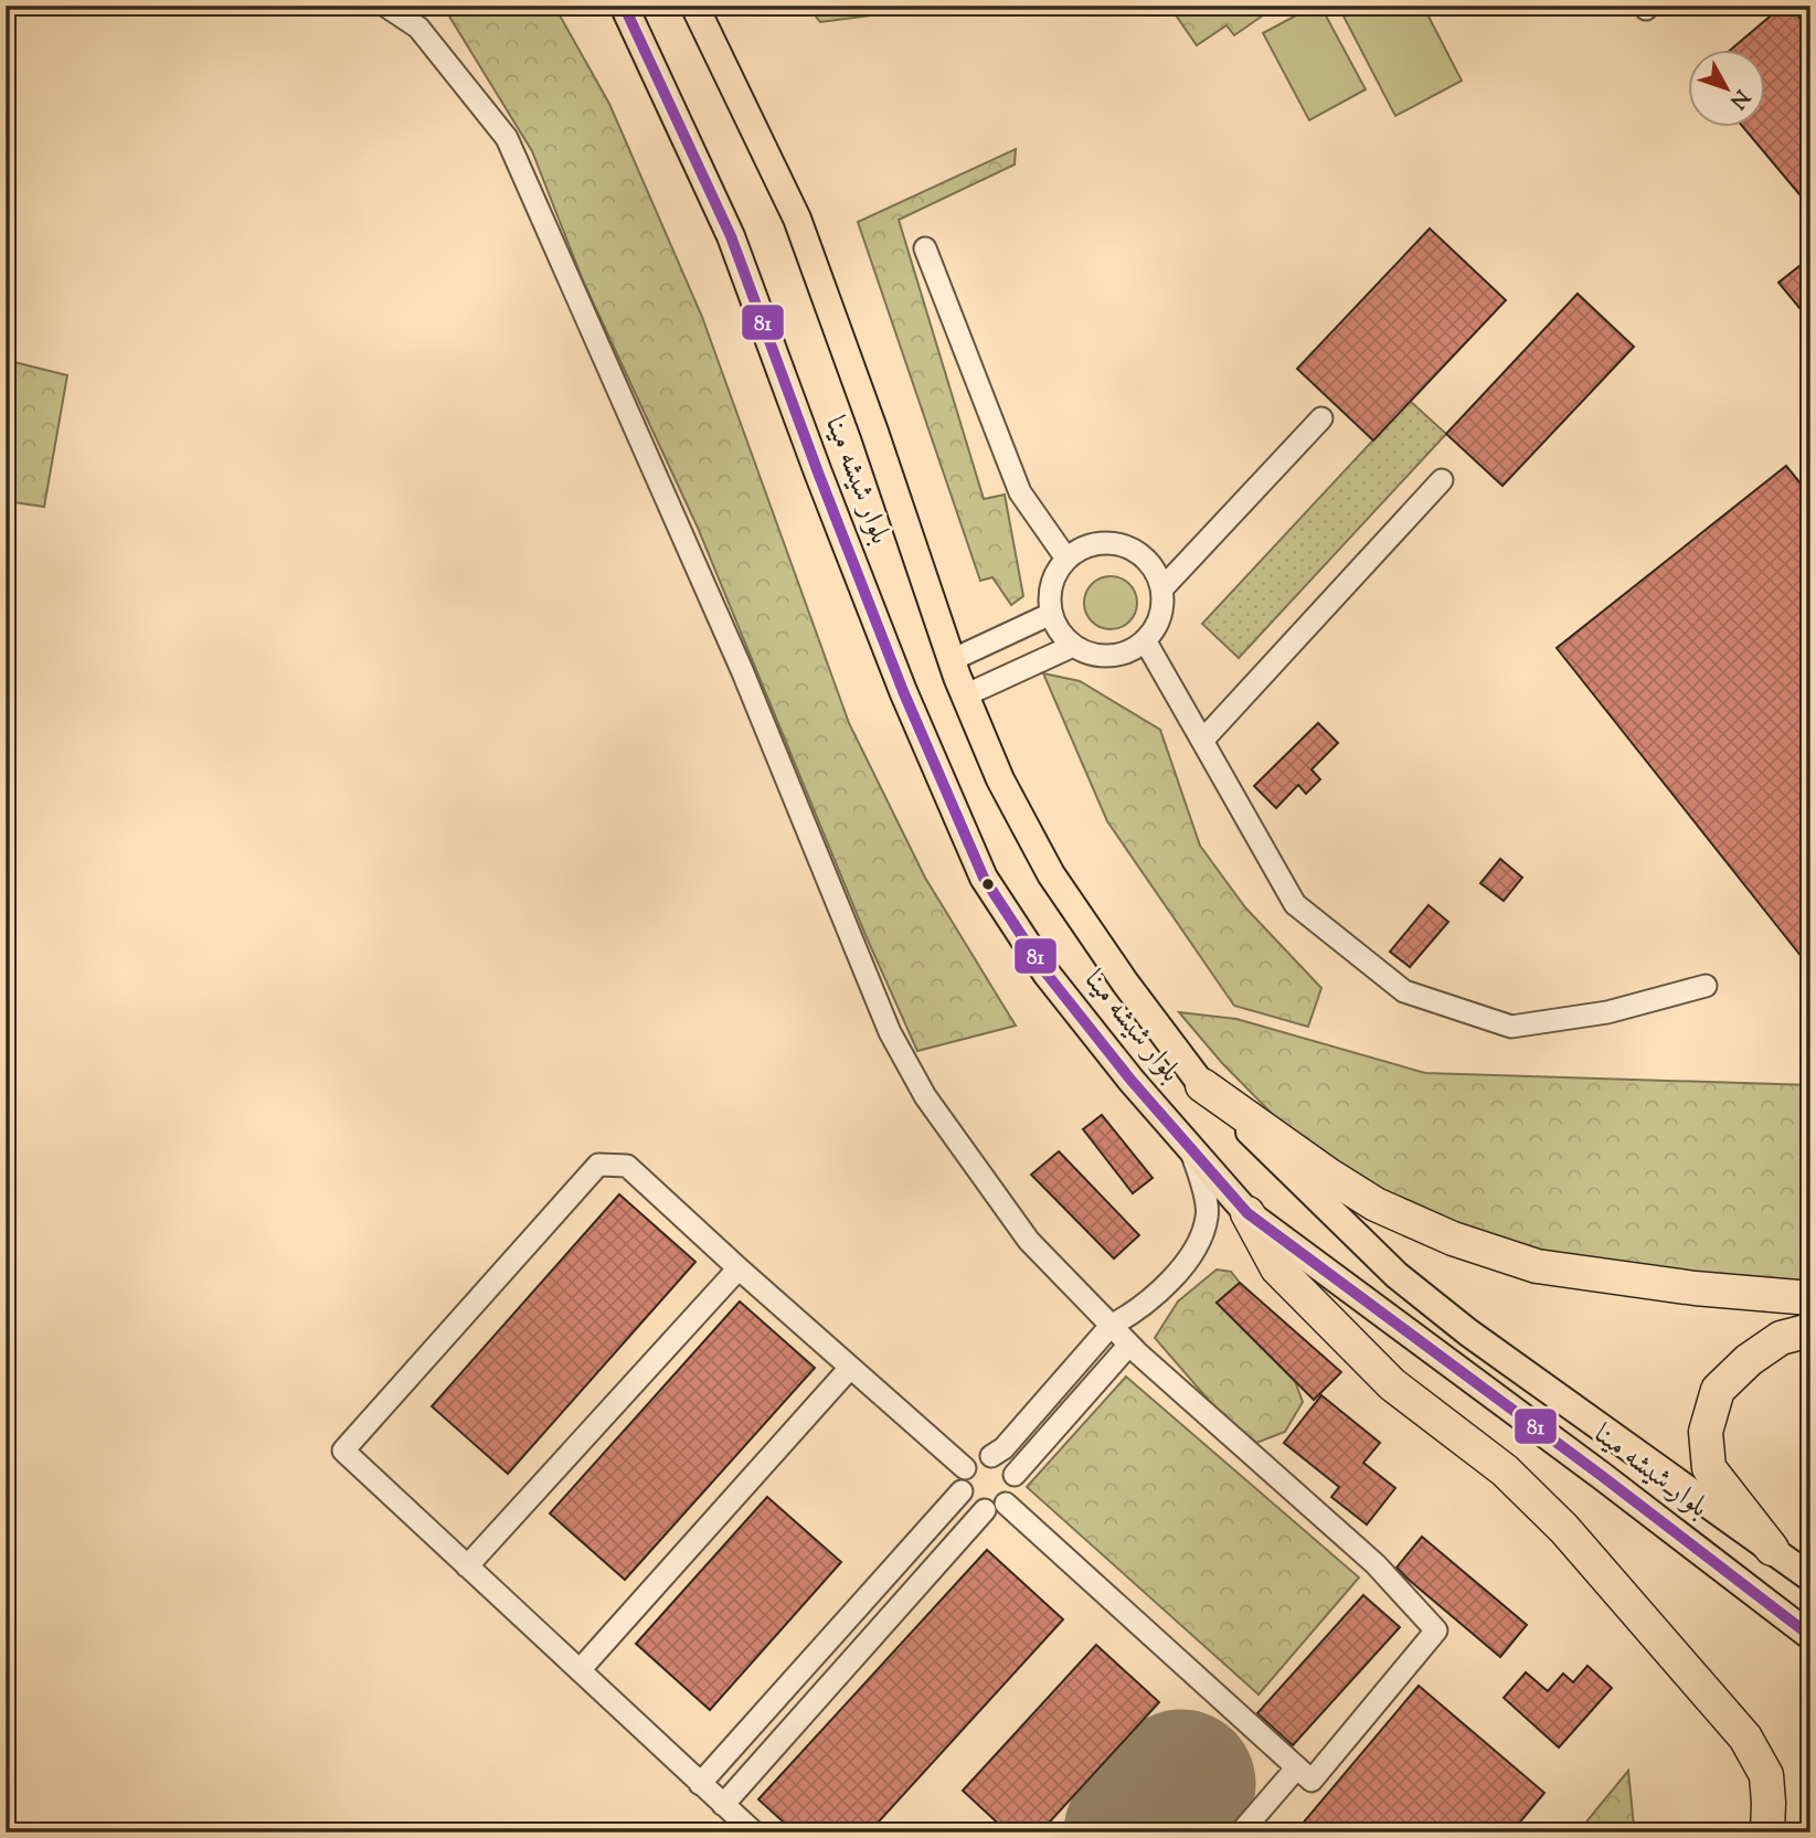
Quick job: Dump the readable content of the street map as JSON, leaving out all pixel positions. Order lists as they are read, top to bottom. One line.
{"streets":{"main road":["بلوار شیشه مینا"]},"lines":["transit line 81"],"north":"bottom right"}
